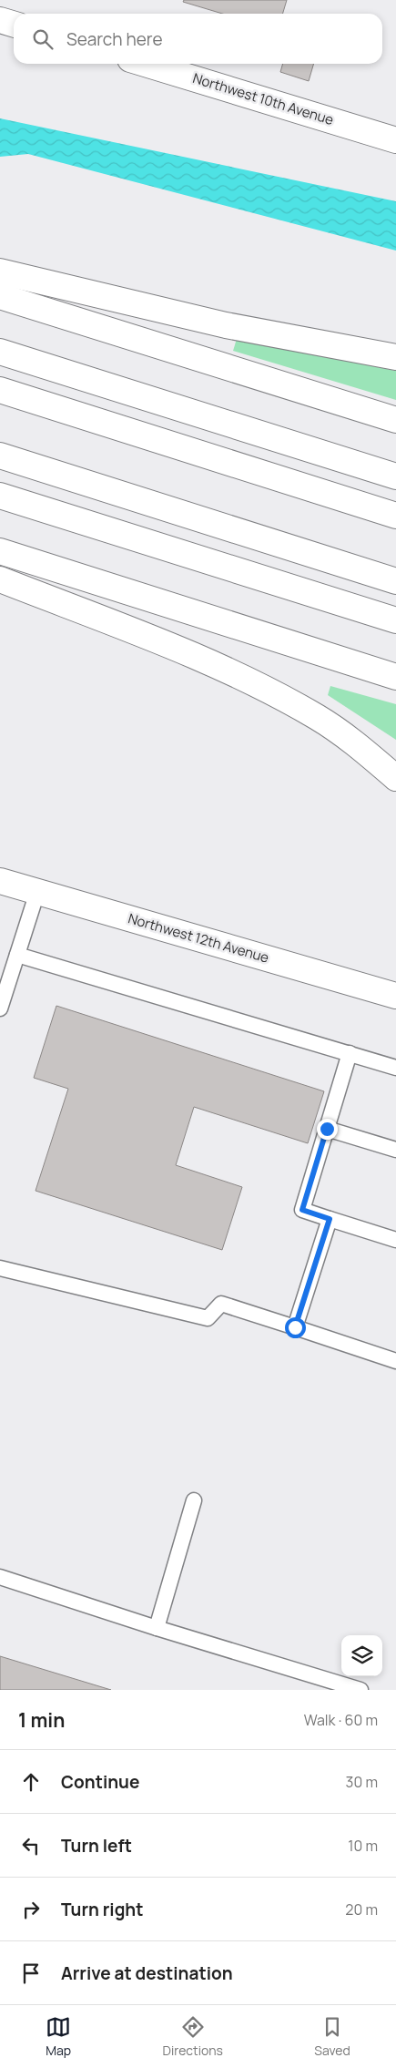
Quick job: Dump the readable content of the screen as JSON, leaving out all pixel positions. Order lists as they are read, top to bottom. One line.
{"streets":{"main road":["Northwest 10th Avenue","Northwest 12th Avenue"]},"page":{"search":"Search here","heading":["1 min","Walk · 60 m"],"list":[["Continue","30 m"],["Turn left","10 m"],["Turn right","20 m"],"Arrive at destination"],"nav":["Map","Directions","Saved"]}}
